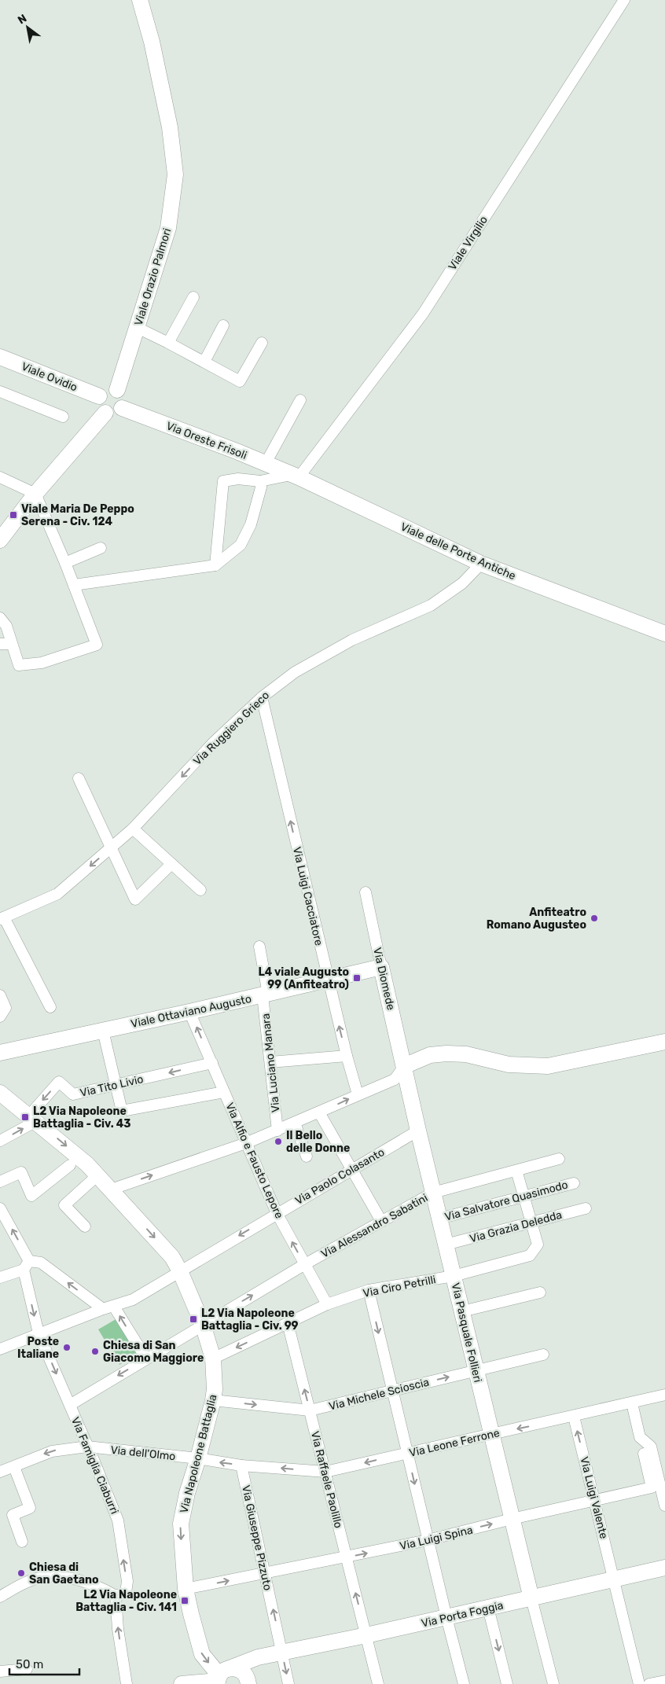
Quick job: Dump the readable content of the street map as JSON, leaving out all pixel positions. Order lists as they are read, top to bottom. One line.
{"streets":{"main road":["Viale Orazio Palmori","Viale Ovidio","Via Oreste Frisoli","Viale delle Porte Antiche","Via Diomede","Viale Ottaviano Augusto","Via Pasquale Follieri","Via Napoleone Battaglia","Via Porta Foggia"],"street":["Viale Virgilio","Via Ruggiero Grieco","Via Luigi Cacciatore","Via Luciano Manara","Via Tito Livio","Via Alfio e Fausto Lepore","Via Paolo Colasanto","Via Salvatore Quasimodo","Via Alessandro Sabatini","Via Grazia Deledda","Via Ciro Petrilli","Via Michele Scioscia","Via Leone Ferrone","Via dell'Olmo","Via Famiglia Ciaburri","Via Raffaele Paolillo","Via Luigi Valente","Via Giuseppe Pizzuto","Via Luigi Spina"]},"crossings":[["Viale Virgilio","Via Oreste Frisoli"],["Viale Virgilio","Viale delle Porte Antiche"],["Viale Orazio Palmori","Viale Ovidio"],["Viale Orazio Palmori","Via Oreste Frisoli"],["Viale Ovidio","Via Oreste Frisoli"],["Via Oreste Frisoli","Viale delle Porte Antiche"],["Viale delle Porte Antiche","Via Ruggiero Grieco"],["Via Ruggiero Grieco","Via Luigi Cacciatore"],["Via Luigi Cacciatore","Viale Ottaviano Augusto"],["Via Diomede","Viale Ottaviano Augusto"],["Via Diomede","Via Pasquale Follieri"],["Viale Ottaviano Augusto","Via Luciano Manara"],["Viale Ottaviano Augusto","Via Alfio e Fausto Lepore"],["Via Tito Livio","Via Alfio e Fausto Lepore"],["Via Tito Livio","Via Napoleone Battaglia"],["Via Alfio e Fausto Lepore","Via Paolo Colasanto"],["Via Alfio e Fausto Lepore","Via Alessandro Sabatini"],["Via Alfio e Fausto Lepore","Via Ciro Petrilli"],["Via Paolo Colasanto","Via Pasquale Follieri"],["Via Paolo Colasanto","Via Napoleone Battaglia"],["Via Paolo Colasanto","Via Famiglia Ciaburri"],["Via Salvatore Quasimodo","Via Ciro Petrilli"],["Via Salvatore Quasimodo","Via Pasquale Follieri"],["Via Alessandro Sabatini","Via Ciro Petrilli"],["Via Alessandro Sabatini","Via Pasquale Follieri"],["Via Alessandro Sabatini","Via Napoleone Battaglia"],["Via Alessandro Sabatini","Via Famiglia Ciaburri"],["Via Grazia Deledda","Via Ciro Petrilli"],["Via Grazia Deledda","Via Pasquale Follieri"],["Via Ciro Petrilli","Via Pasquale Follieri"],["Via Ciro Petrilli","Via Napoleone Battaglia"],["Via Ciro Petrilli","Via Raffaele Paolillo"],["Via Pasquale Follieri","Via Michele Scioscia"],["Via Pasquale Follieri","Via Leone Ferrone"],["Via Pasquale Follieri","Via Luigi Spina"],["Via Pasquale Follieri","Via Porta Foggia"],["Via Michele Scioscia","Via Napoleone Battaglia"],["Via Michele Scioscia","Via Raffaele Paolillo"],["Via Leone Ferrone","Via Raffaele Paolillo"],["Via Leone Ferrone","Via Luigi Valente"],["Via Leone Ferrone","Via Giuseppe Pizzuto"],["Via dell'Olmo","Via Napoleone Battaglia"],["Via dell'Olmo","Via Famiglia Ciaburri"],["Via Napoleone Battaglia","Via Luigi Spina"],["Via Napoleone Battaglia","Via Porta Foggia"],["Via Raffaele Paolillo","Via Luigi Spina"],["Via Raffaele Paolillo","Via Porta Foggia"],["Via Luigi Valente","Via Luigi Spina"],["Via Luigi Valente","Via Porta Foggia"],["Via Giuseppe Pizzuto","Via Luigi Spina"],["Via Giuseppe Pizzuto","Via Porta Foggia"]],"one_way":["Via Ruggiero Grieco","Via Luigi Cacciatore","Via Michele Scioscia","Via Leone Ferrone","Via dell'Olmo","Via Napoleone Battaglia","Via Luigi Spina"],"places":{"transit":["Viale Maria De Peppo Serena - Civ. 124","L4 viale Augusto 99 (Anfiteatro)","L2 Via Napoleone Battaglia - Civ. 43","L2 Via Napoleone Battaglia - Civ. 99","L2 Via Napoleone Battaglia - Civ. 141"],"other":["Anfiteatro Romano Augusteo","Il Bello delle Donne","Poste Italiane","Chiesa di San Giacomo Maggiore","Chiesa di San Gaetano"]},"scale_bar":"50 m","north":"top left"}
